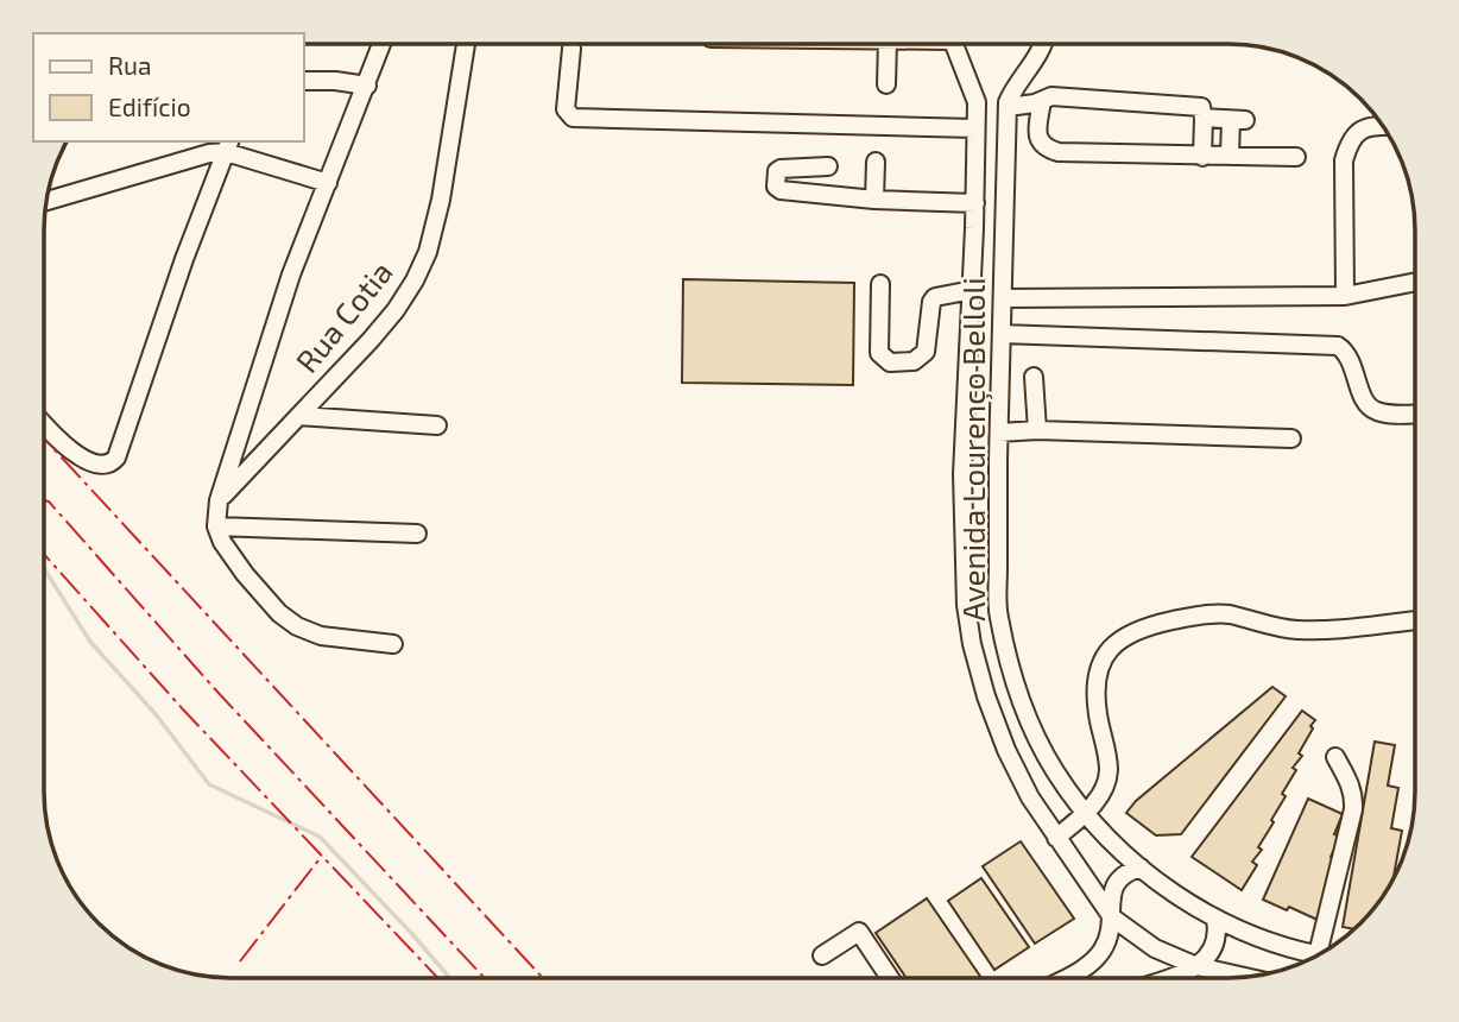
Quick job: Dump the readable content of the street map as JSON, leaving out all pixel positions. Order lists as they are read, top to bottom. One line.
{"streets":{"street":["Rua Cotia","Avenida Lourenço Belloli"]},"legend":["Rua","Edifício"]}
